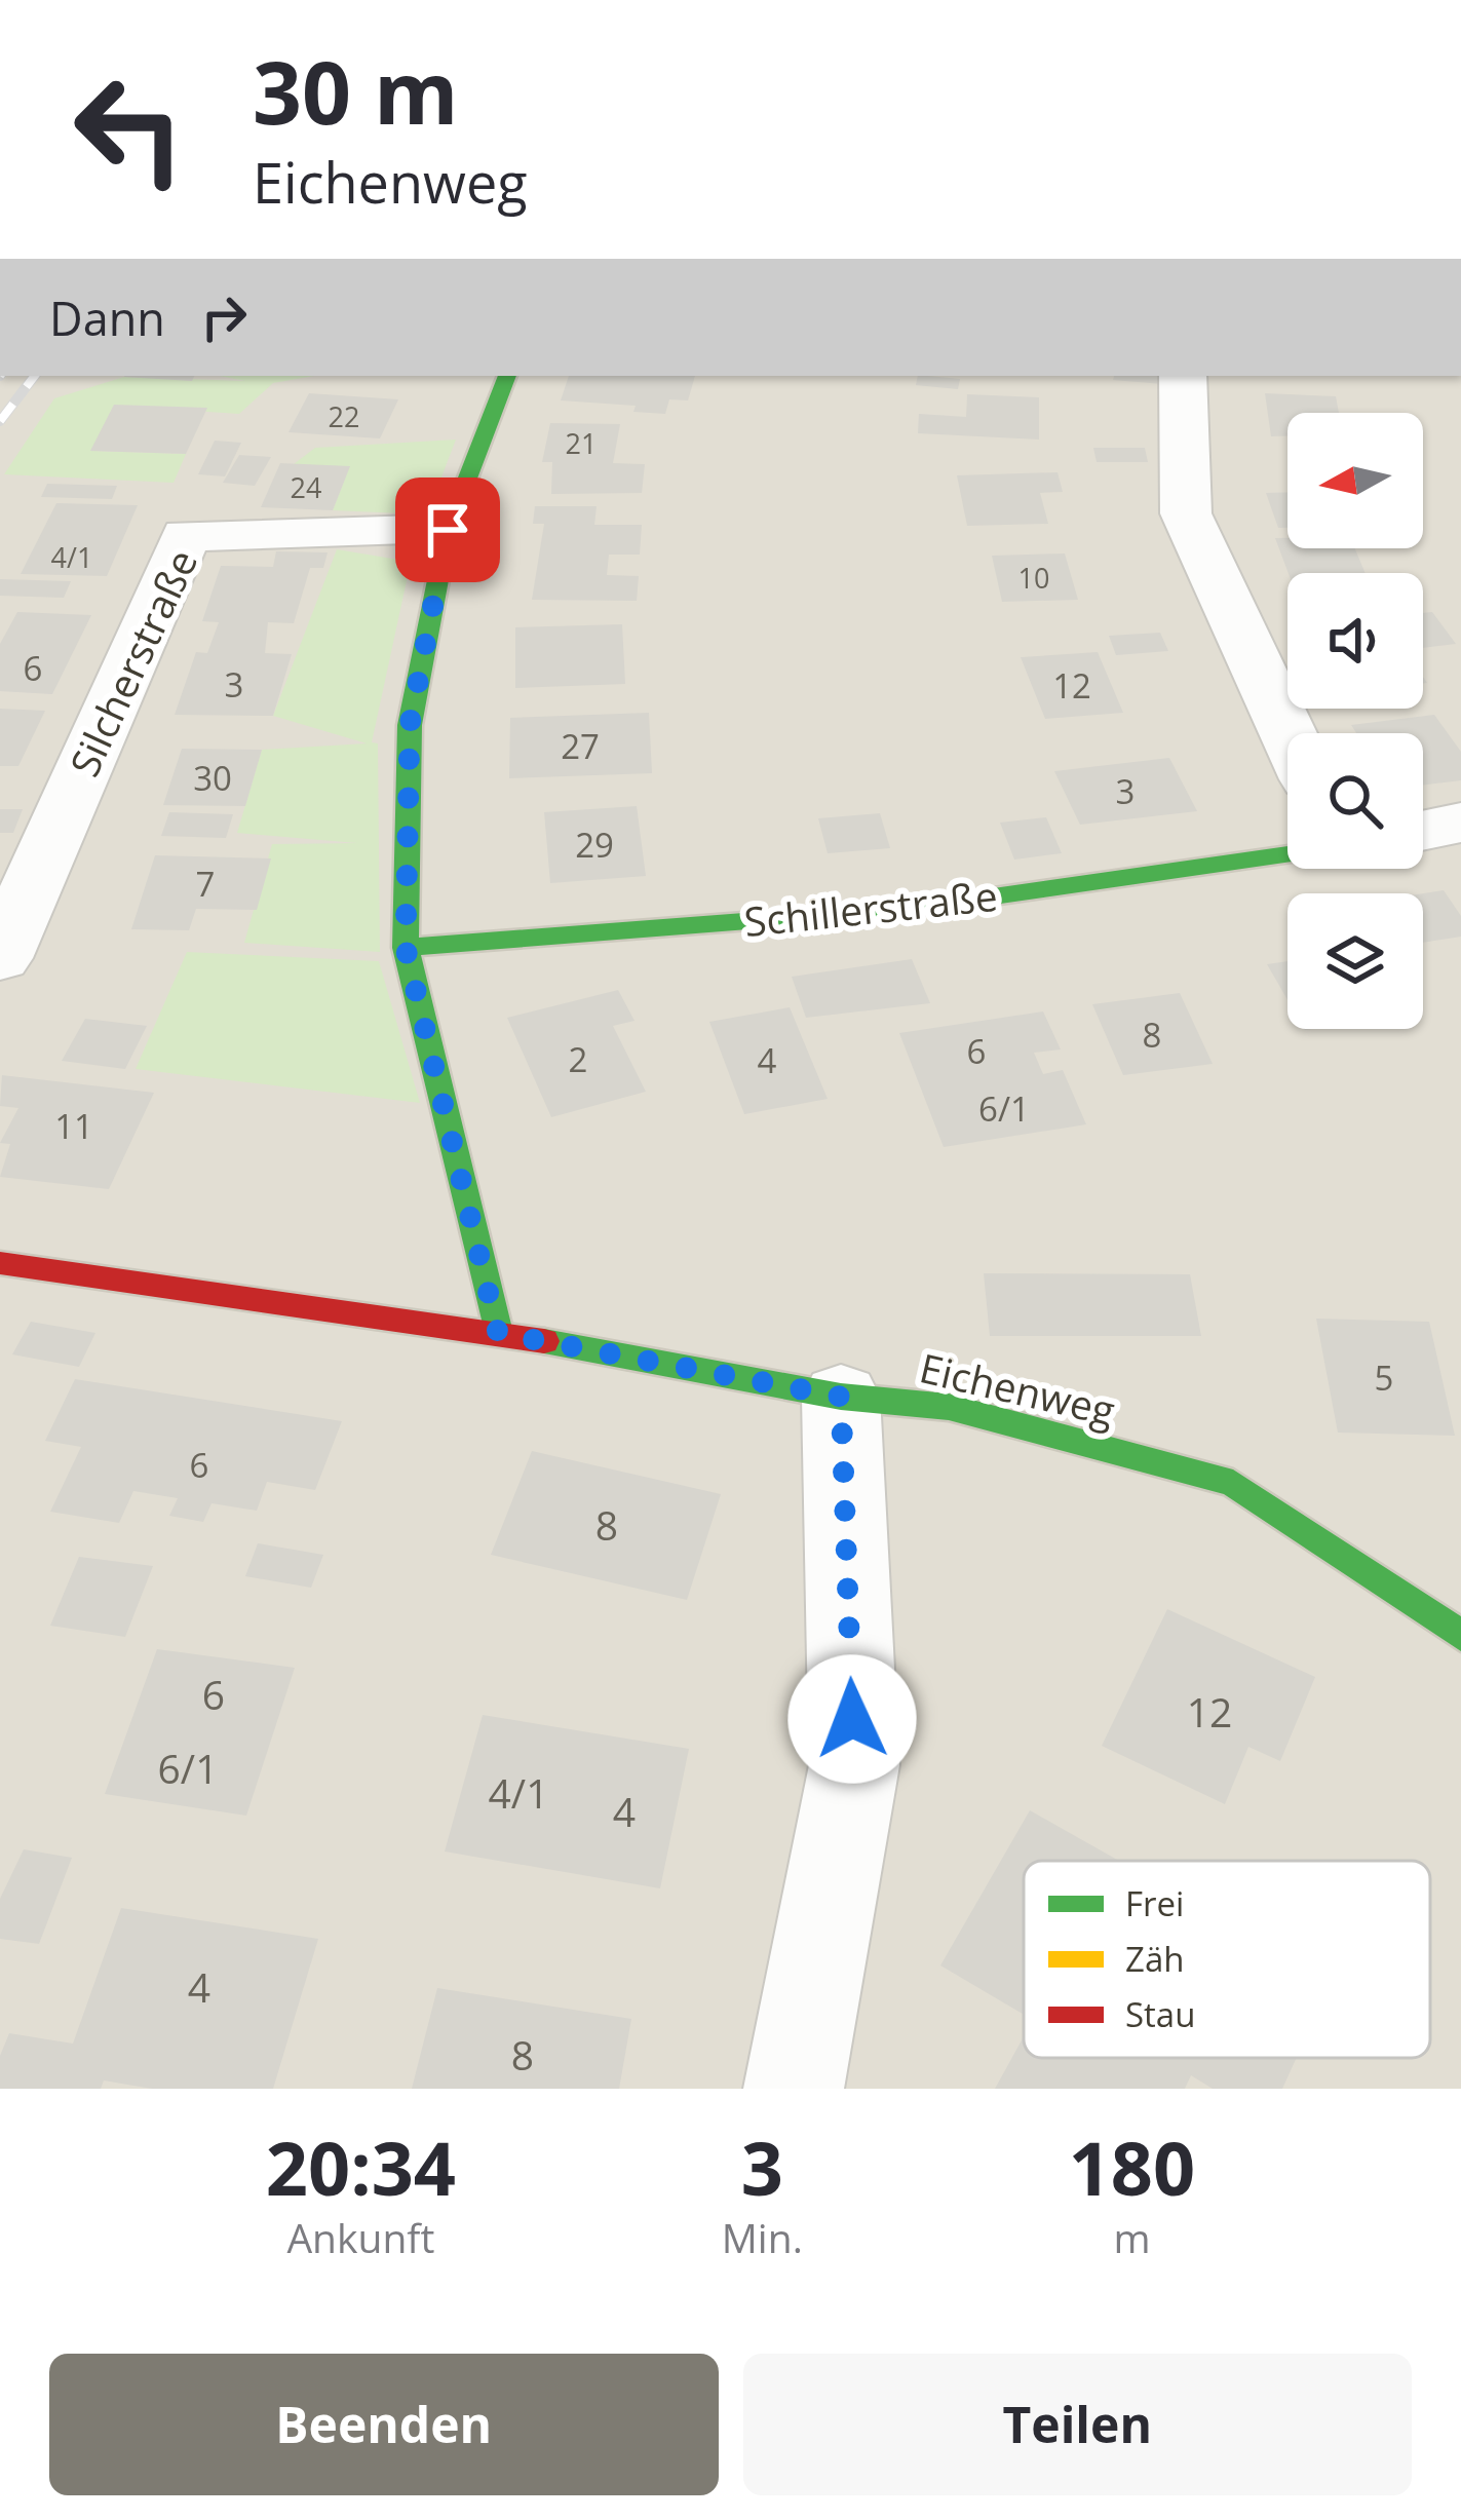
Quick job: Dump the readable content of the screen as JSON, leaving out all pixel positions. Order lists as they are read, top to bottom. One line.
{"streets":{"street":["Silcherstraße","Schillerstraße","Eichenweg"]},"house_numbers":["22","21","24","4/1","10","6","3","12","27","30","3","29","7","8","6","2","4","6/1","11","5","6","8","6","12","6/1","4/1","4","4","8"],"legend":["Frei","Zäh","Stau"],"north":"left","page":{"turn":["30 m","Eichenweg"],"then":"Dann","eta":["20:34","Ankunft","3","Min.","180","m"],"buttons":["Beenden","Teilen"]}}
